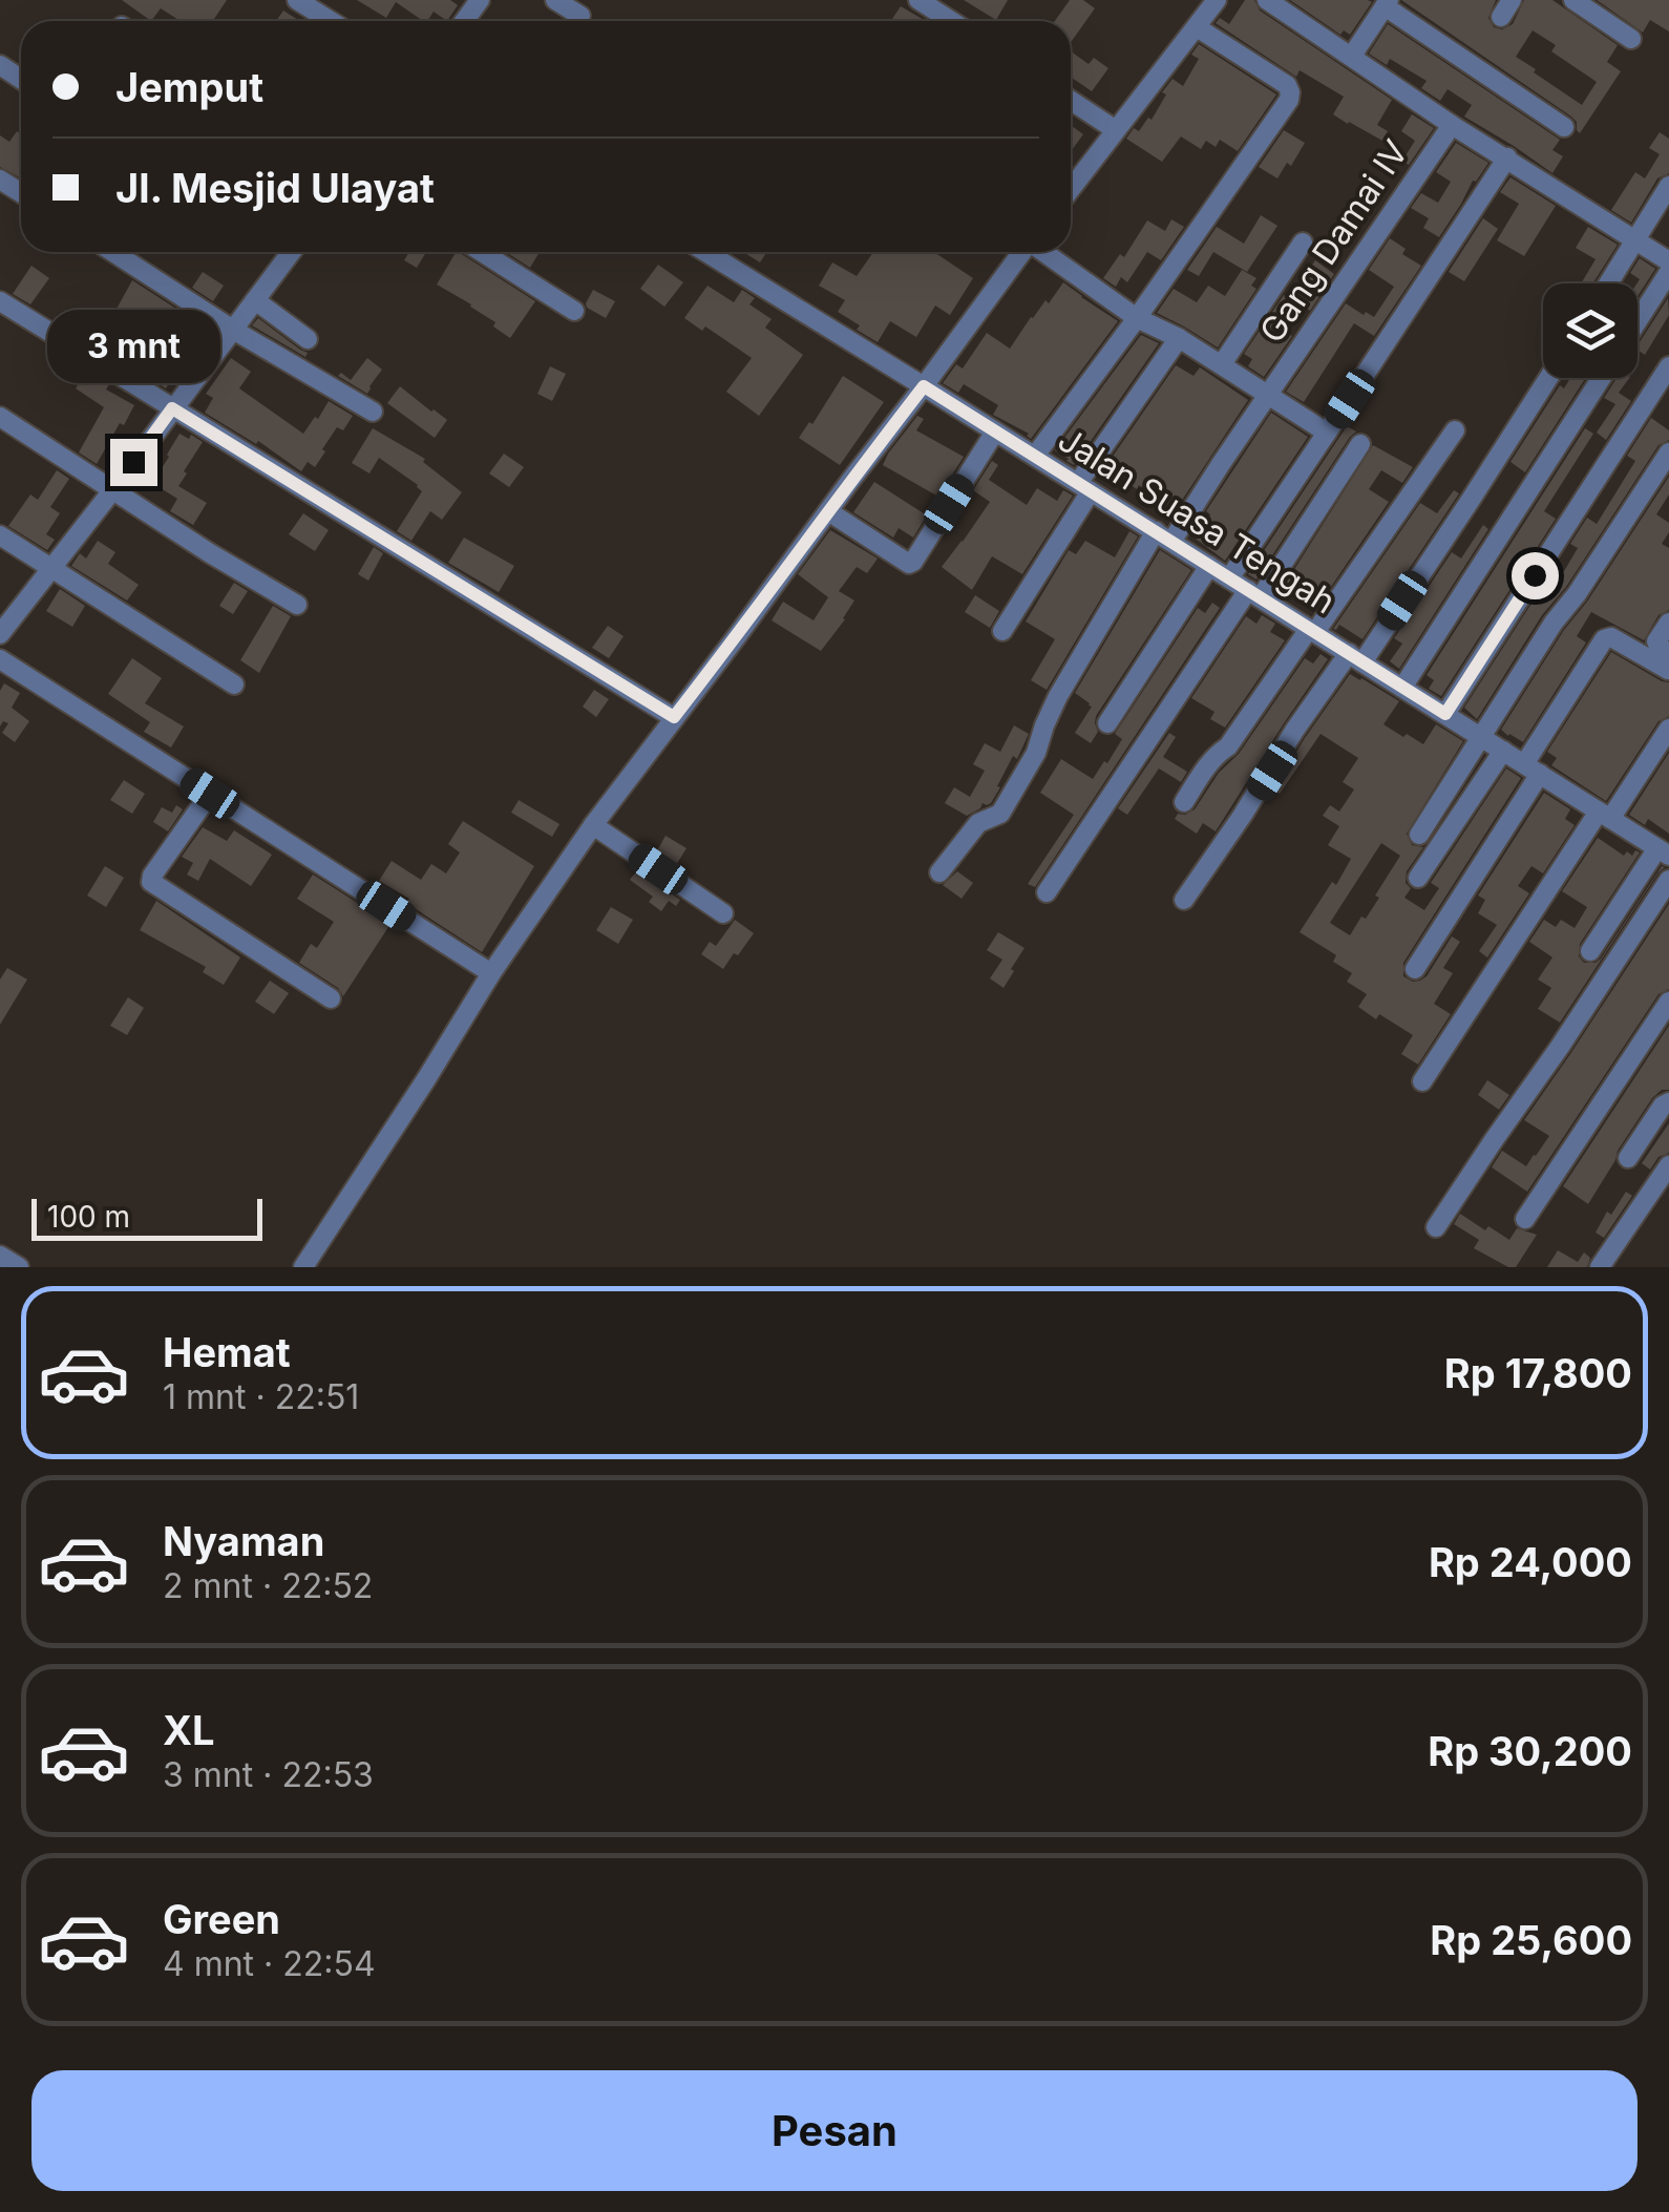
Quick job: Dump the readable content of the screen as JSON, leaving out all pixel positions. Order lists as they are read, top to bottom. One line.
{"streets":{"street":["Gang Damai IV","Jalan Suasa Tengah"]},"crossings":[["Gang Damai IV","Jalan Suasa Tengah"]],"scale_bar":"100 m","page":{"banner":["Jemput","Jl. Mesjid Ulayat"],"bubble":"3 mnt","scale":"100 m","list":[{"name":"Hemat","note":"1 mnt · 22:51","value":"Rp 17,800"},{"name":"Nyaman","note":"2 mnt · 22:52","value":"Rp 24,000"},{"name":"XL","note":"3 mnt · 22:53","value":"Rp 30,200"},{"name":"Green","note":"4 mnt · 22:54","value":"Rp 25,600"}],"buttons":"Pesan"}}
